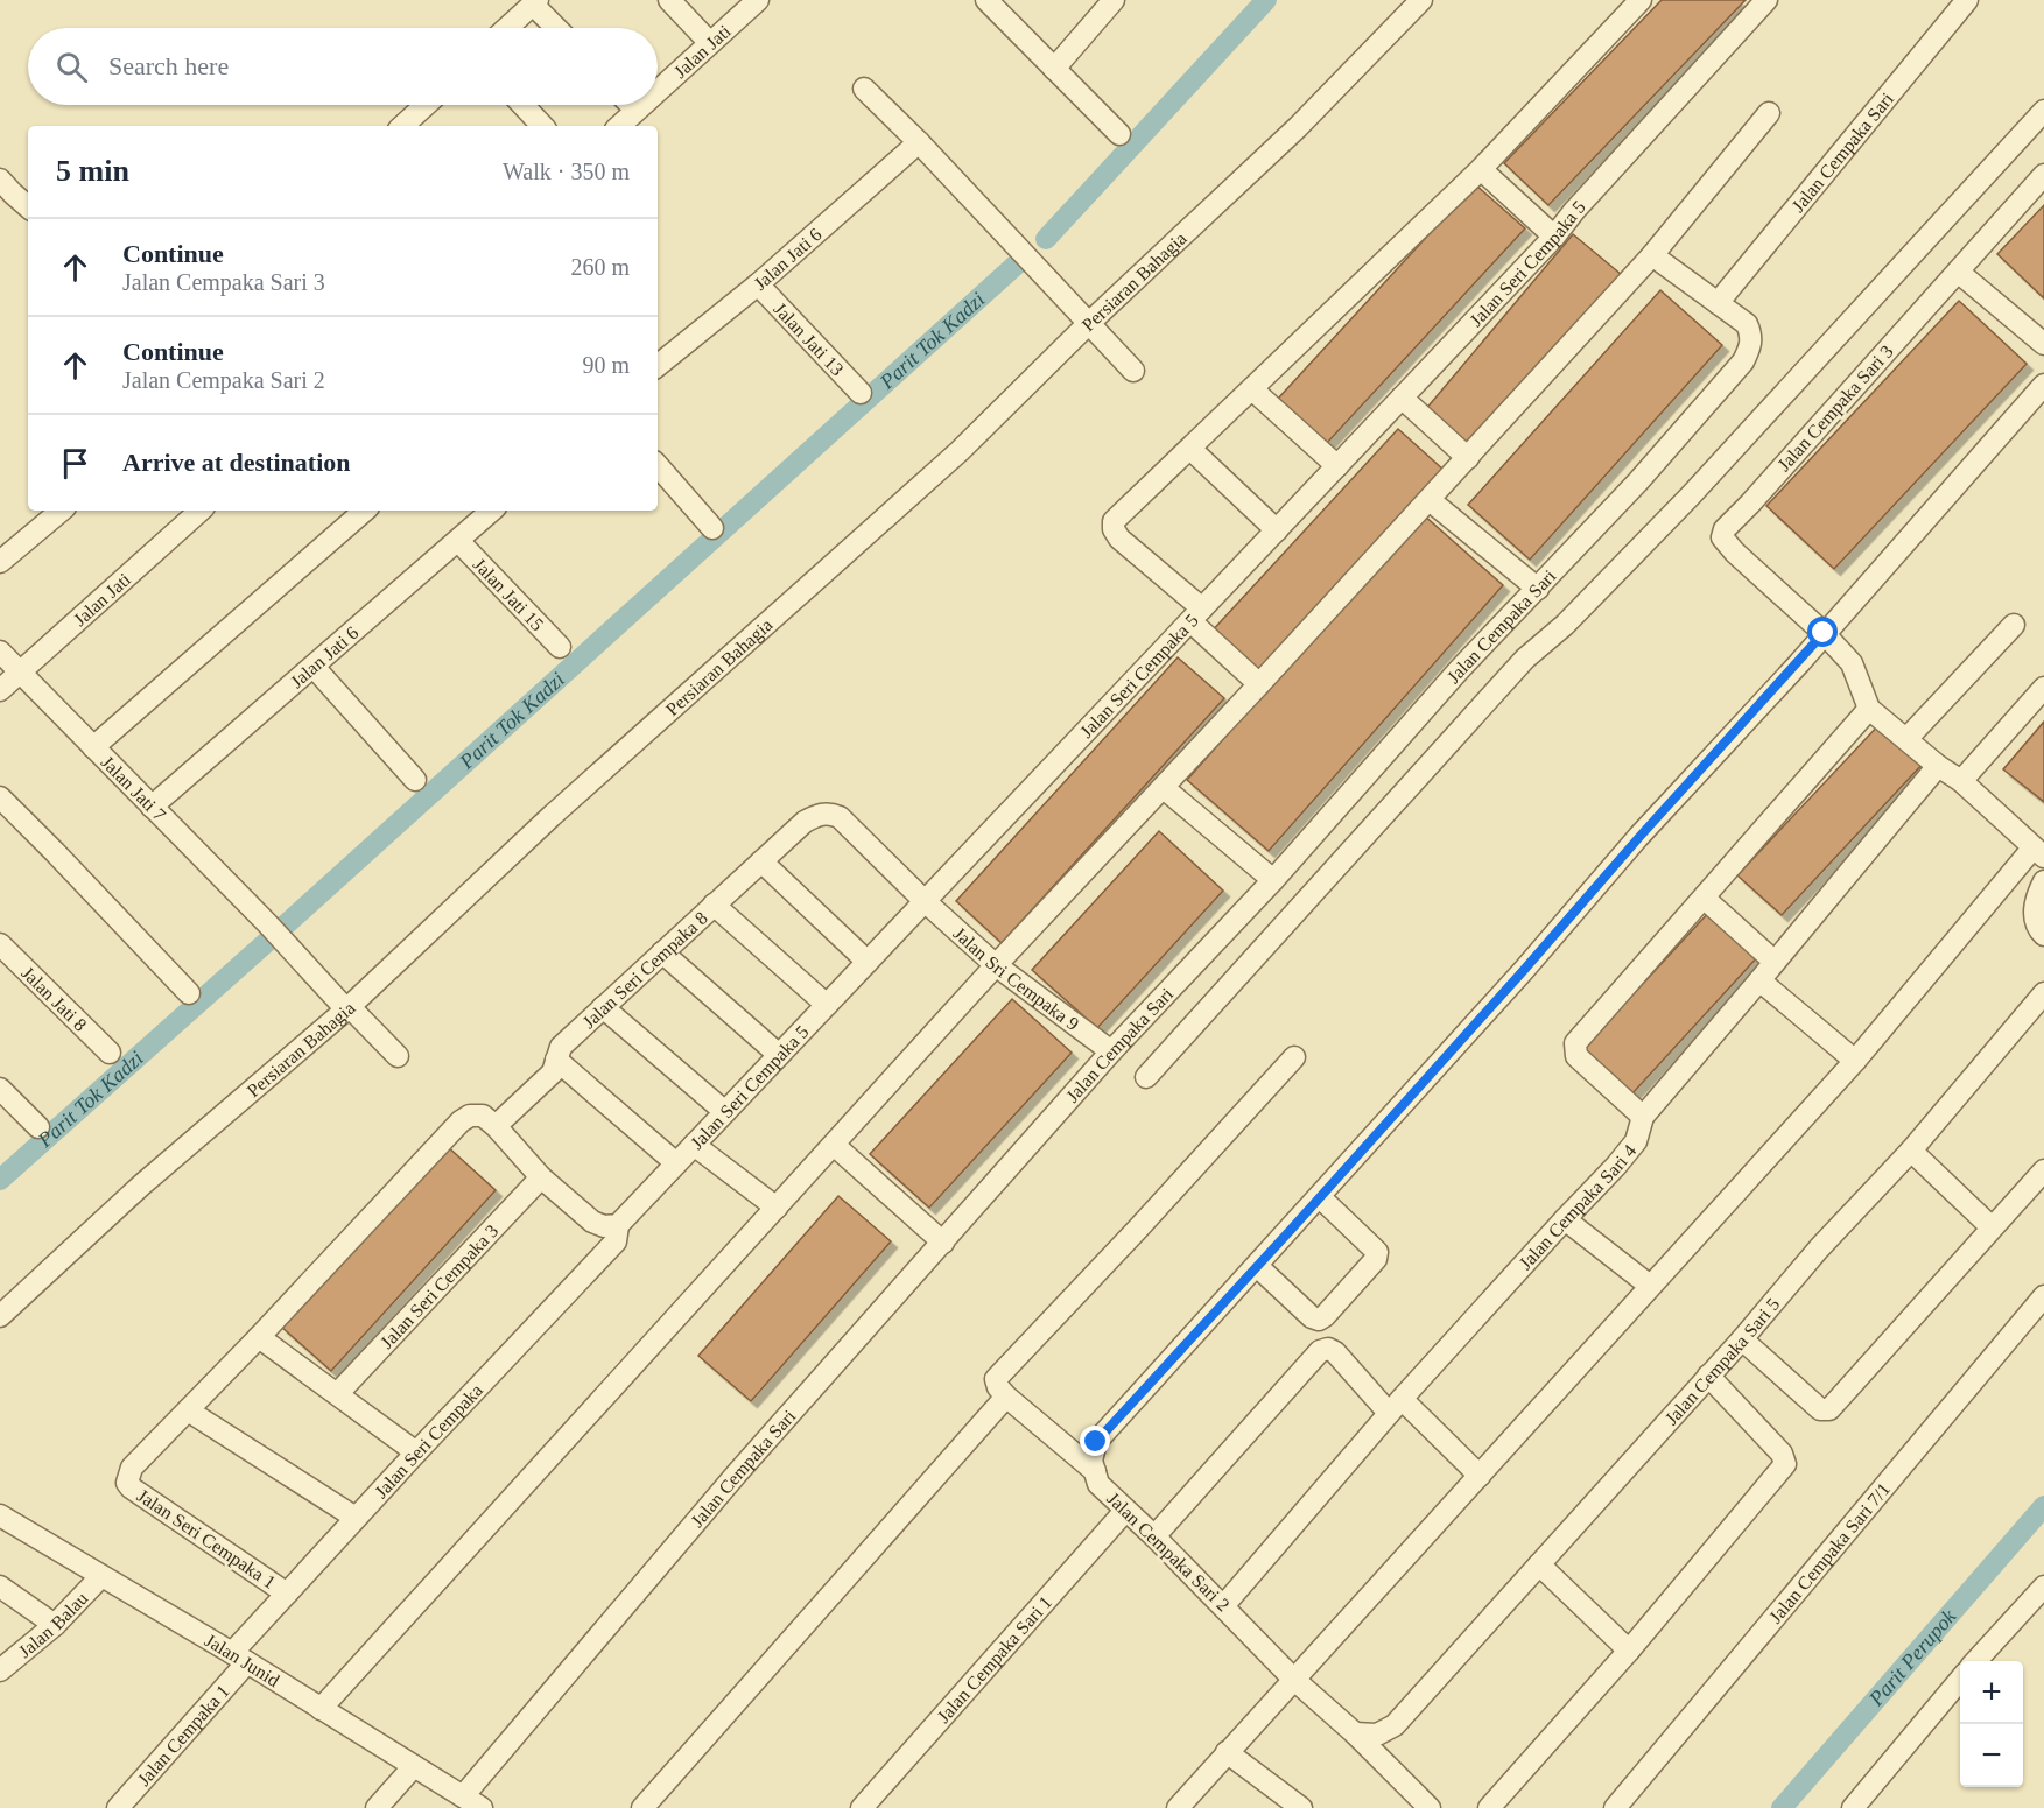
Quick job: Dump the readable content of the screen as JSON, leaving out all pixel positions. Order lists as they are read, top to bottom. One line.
{"streets":{"street":["Jalan Jati","Jalan Cempaka Sari","Jalan Jati 6","Jalan Seri Cempaka 5","Persiaran Bahagia","Jalan Jati 13","Jalan Cempaka Sari 3","Jalan Jati 15","Jalan Jati 7","Jalan Seri Cempaka 8","Jalan Sri Cempaka 9","Jalan Jati 8","Jalan Cempaka Sari 4","Jalan Seri Cempaka 3","Jalan Cempaka Sari 5","Jalan Seri Cempaka","Jalan Seri Cempaka 1","Jalan Cempaka Sari 2","Jalan Cempaka Sari 7/1","Jalan Balau","Jalan Cempaka Sari 1","Jalan Junid","Jalan Cempaka 1"]},"crossings":[["Jalan Jati","Jalan Jati 7"],["Jalan Cempaka Sari","Jalan Sri Cempaka 9"],["Jalan Cempaka Sari","Jalan Junid"],["Jalan Jati 6","Jalan Jati 13"],["Jalan Jati 6","Jalan Jati 15"],["Jalan Jati 6","Jalan Jati 7"],["Jalan Seri Cempaka 5","Jalan Sri Cempaka 9"],["Jalan Seri Cempaka 5","Jalan Seri Cempaka"],["Persiaran Bahagia","Jalan Jati 7"],["Jalan Seri Cempaka 8","Jalan Sri Cempaka 9"],["Jalan Cempaka Sari 4","Jalan Cempaka Sari 2"],["Jalan Cempaka Sari 5","Jalan Cempaka Sari 2"],["Jalan Seri Cempaka","Jalan Seri Cempaka 1"],["Jalan Seri Cempaka","Jalan Junid"],["Jalan Seri Cempaka","Jalan Cempaka 1"],["Jalan Cempaka Sari 2","Jalan Cempaka Sari 1"],["Jalan Balau","Jalan Junid"],["Jalan Junid","Jalan Cempaka 1"]],"water":["Parit Tok Kadzi","Parit Perupok"],"page":{"search":"Search here","heading":["5 min","Walk · 350 m"],"list":[["Continue","Jalan Cempaka Sari 3","260 m"],["Continue","Jalan Cempaka Sari 2","90 m"],"Arrive at destination"],"map_buttons":["+","−"]}}
